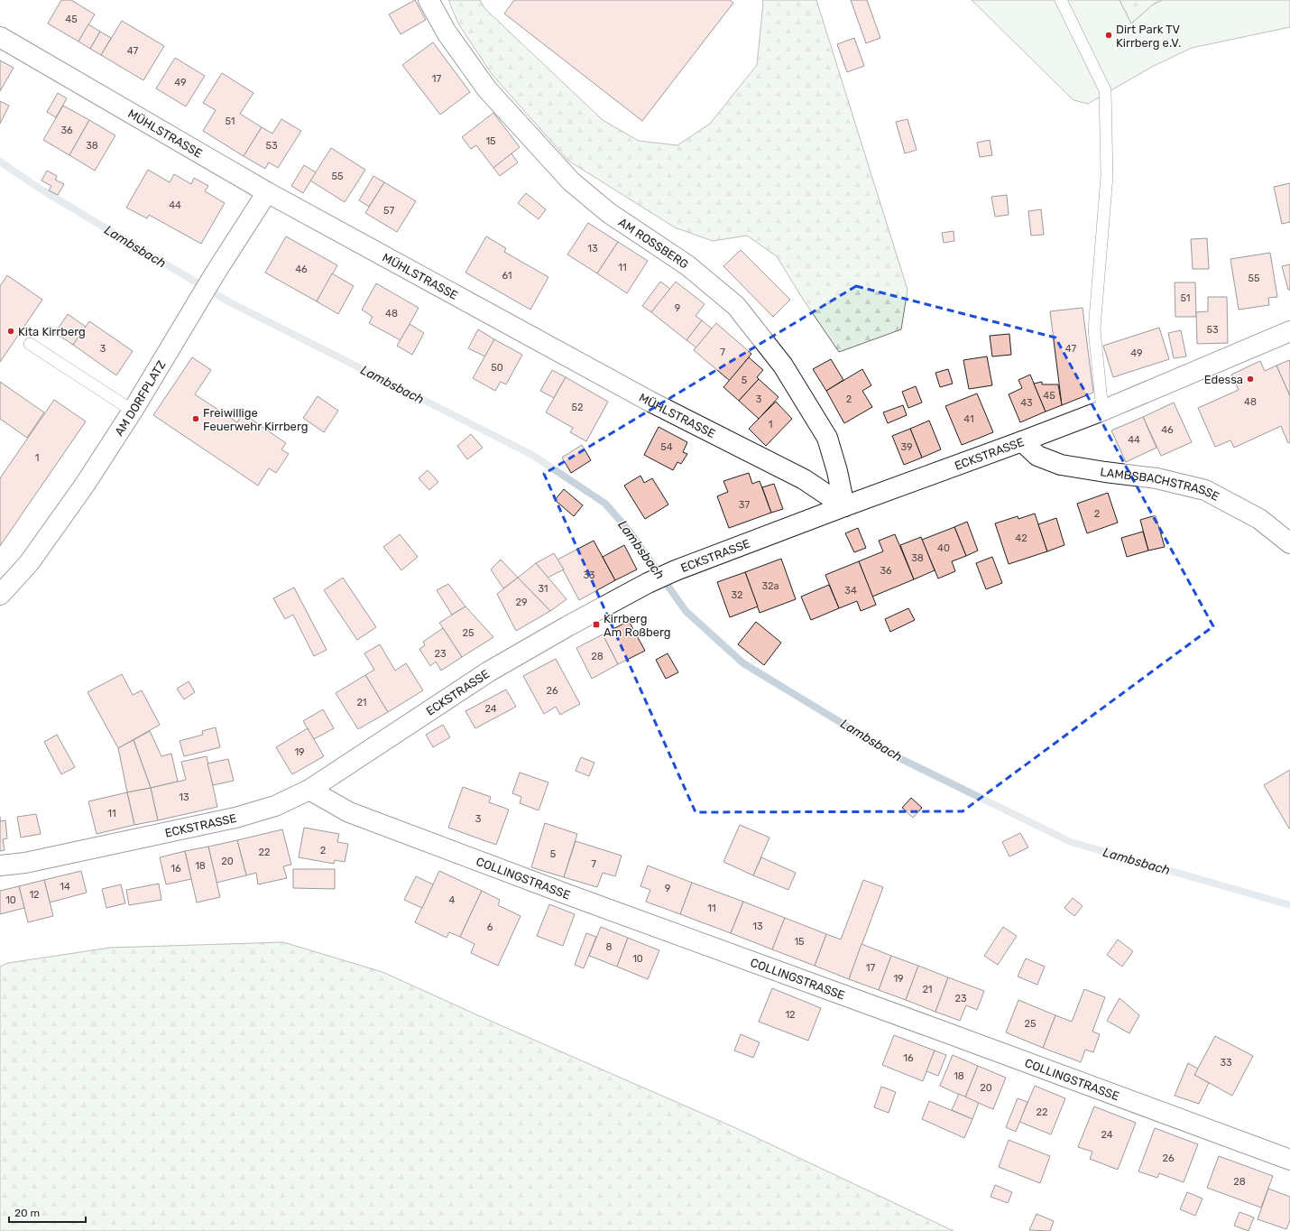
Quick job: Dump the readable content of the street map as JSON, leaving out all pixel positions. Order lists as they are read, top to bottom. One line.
{"streets":{"street":["MÜHLSTRASSE","AM ROSSBERG","AM DORFPLATZ","ECKSTRASSE","LAMBSBACHSTRASSE","COLLINGSTRASSE"]},"crossings":[["MÜHLSTRASSE","AM ROSSBERG"],["MÜHLSTRASSE","AM DORFPLATZ"],["MÜHLSTRASSE","ECKSTRASSE"],["AM ROSSBERG","ECKSTRASSE"],["ECKSTRASSE","LAMBSBACHSTRASSE"],["ECKSTRASSE","COLLINGSTRASSE"]],"water":["Lambsbach"],"places":{"other":["Dirt Park TV Kirrberg e.V.","Kita Kirrberg","Edessa","Freiwillige Feuerwehr Kirrberg"],"transit":["Kirrberg Am Roßberg"]},"house_numbers":["45","47","17","49","51","36","15","38","53","55","44","57","13","11","46","61","55","51","9","48","53","3","47","7","49","50","5","45","3","2","48","43","52","41","1","46","44","54","39","1","37","2","42","40","38","36","33","32a","31","34","32","29","25","23","28","26","21","24","19","13","11","3","2","22","5","20","7","18","16","14","9","12","10","4","11","13","6","15","8","10","17","19","21","23","12","25","16","33","18","20","22","24","26","28"],"scale_bar":"20 m"}
